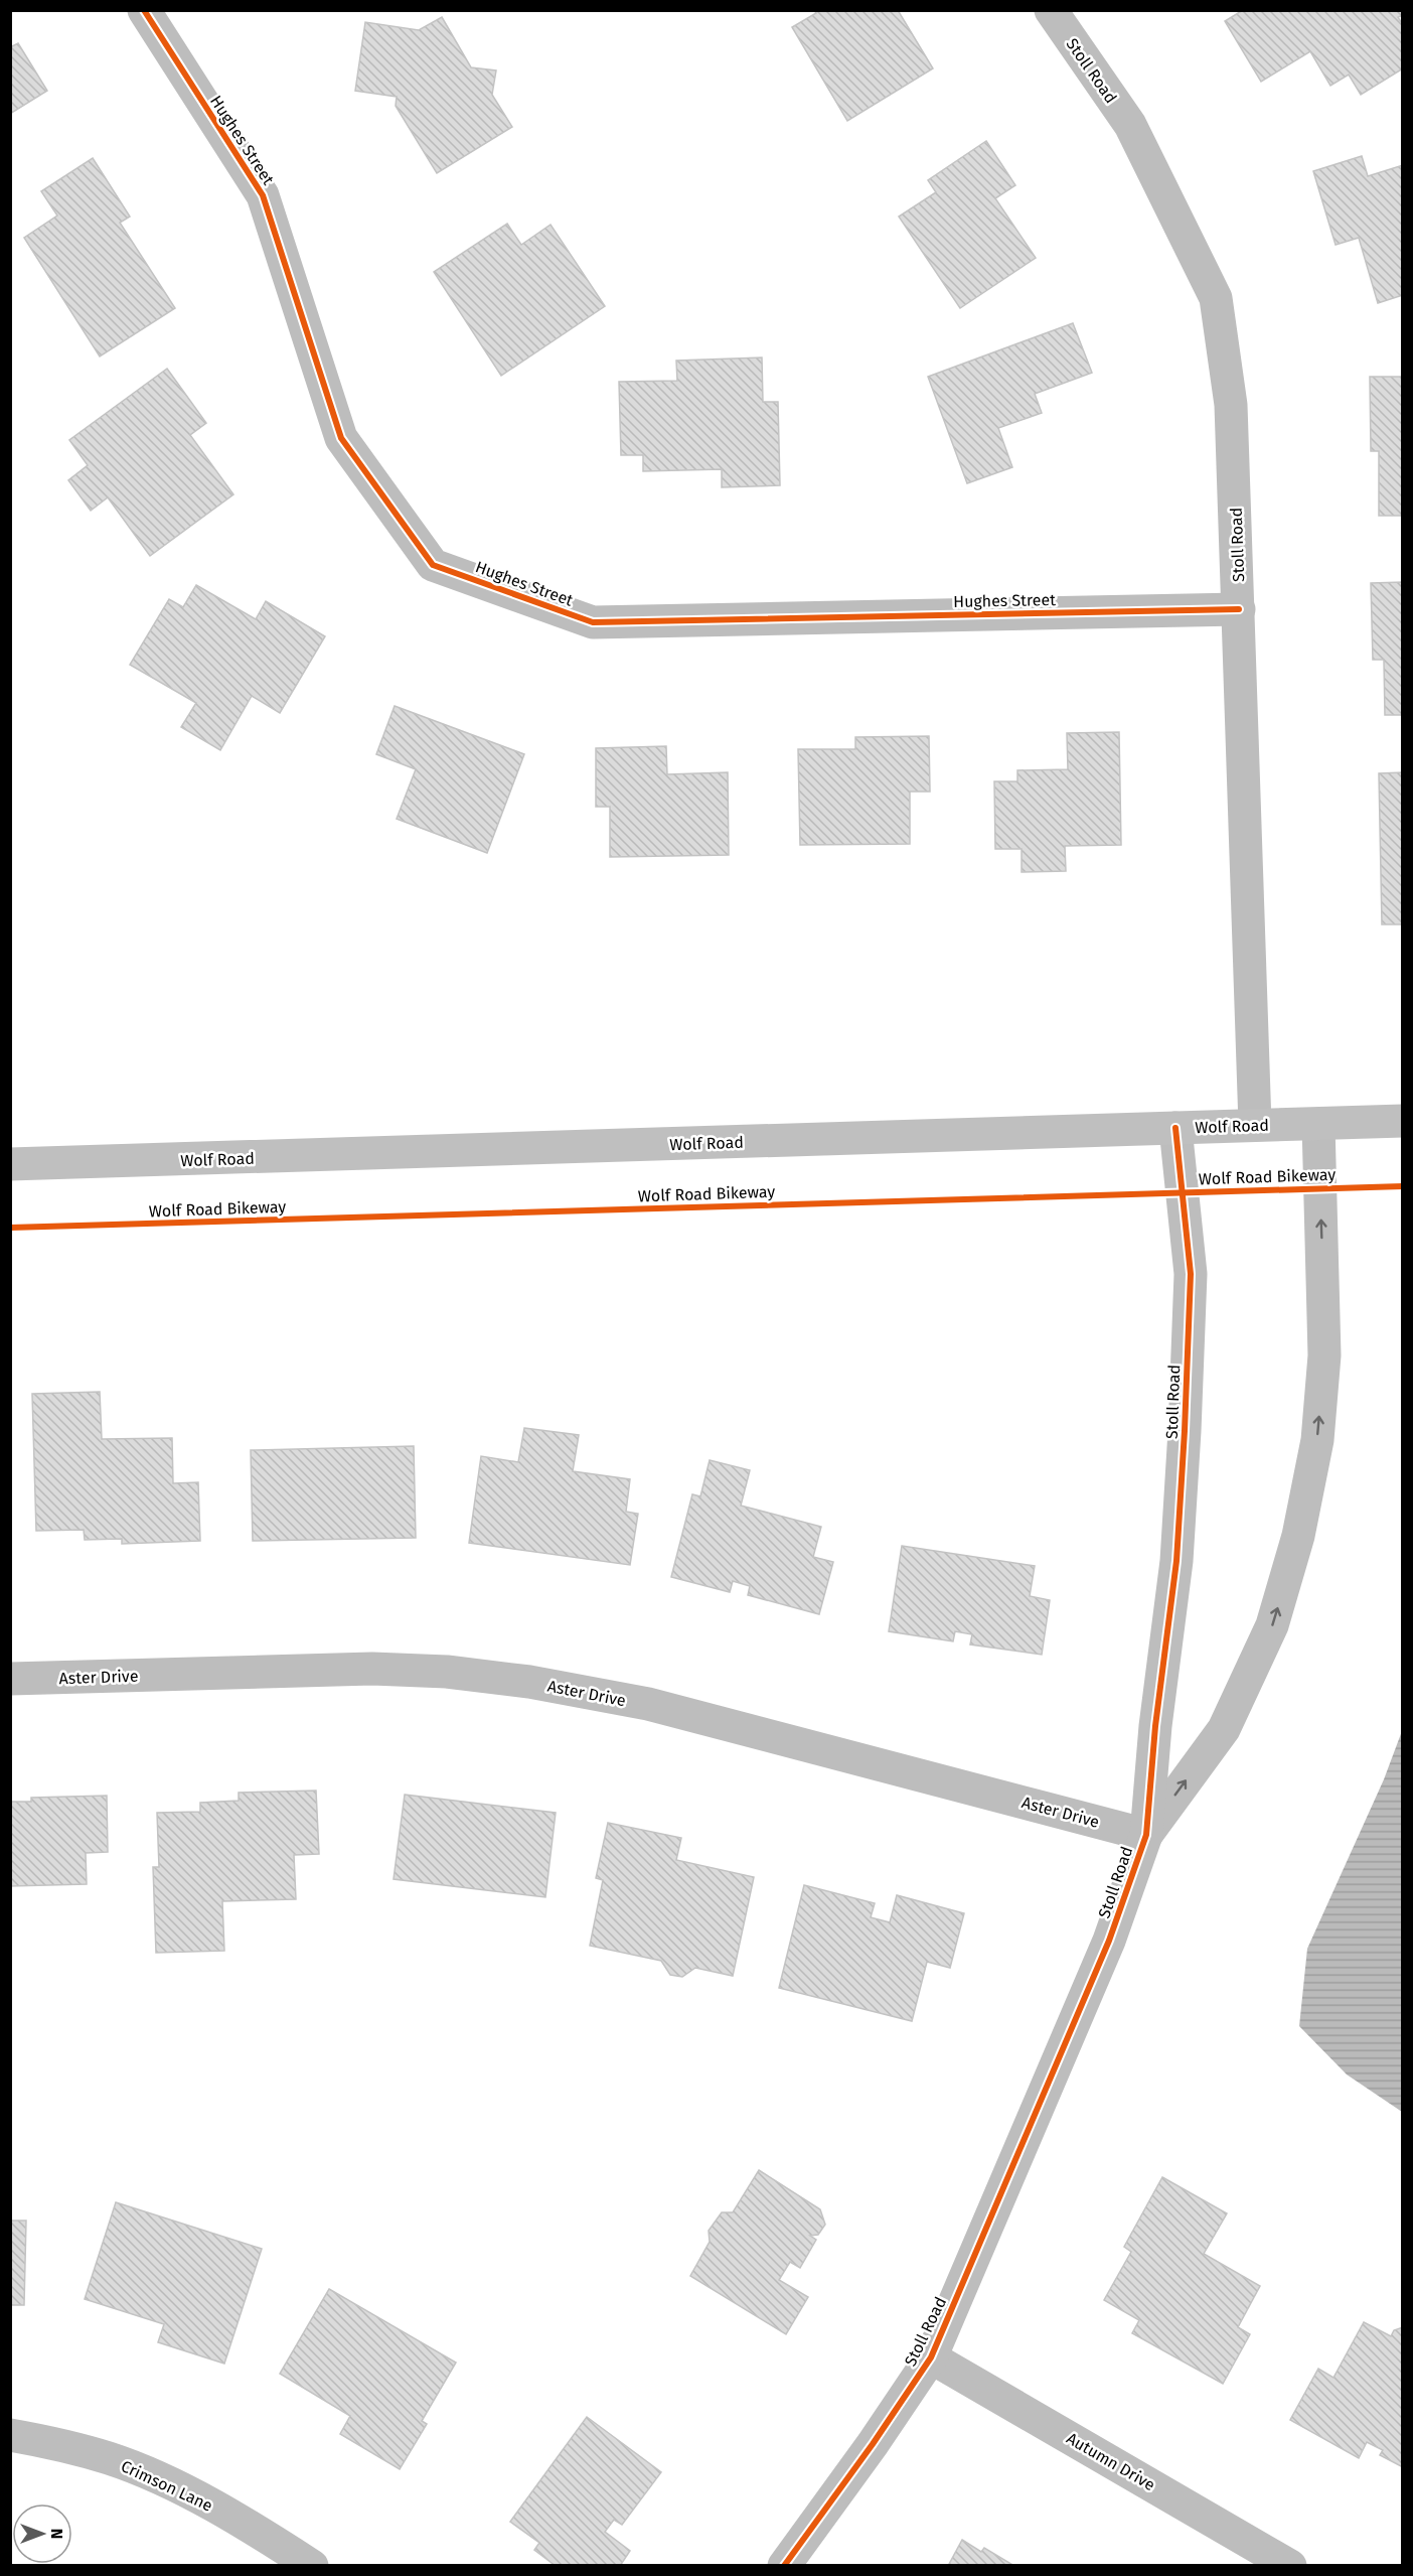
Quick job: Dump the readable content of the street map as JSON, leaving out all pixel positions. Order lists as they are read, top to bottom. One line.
{"streets":{"main road":["Wolf Road"],"street":["Stoll Road","Hughes Street","Aster Drive","Autumn Drive","Crimson Lane"],"cycle path":["Wolf Road Bikeway"]},"crossings":[["Stoll Road","Hughes Street"],["Stoll Road","Wolf Road"],["Stoll Road","Aster Drive"],["Stoll Road","Autumn Drive"]],"north":"right"}
